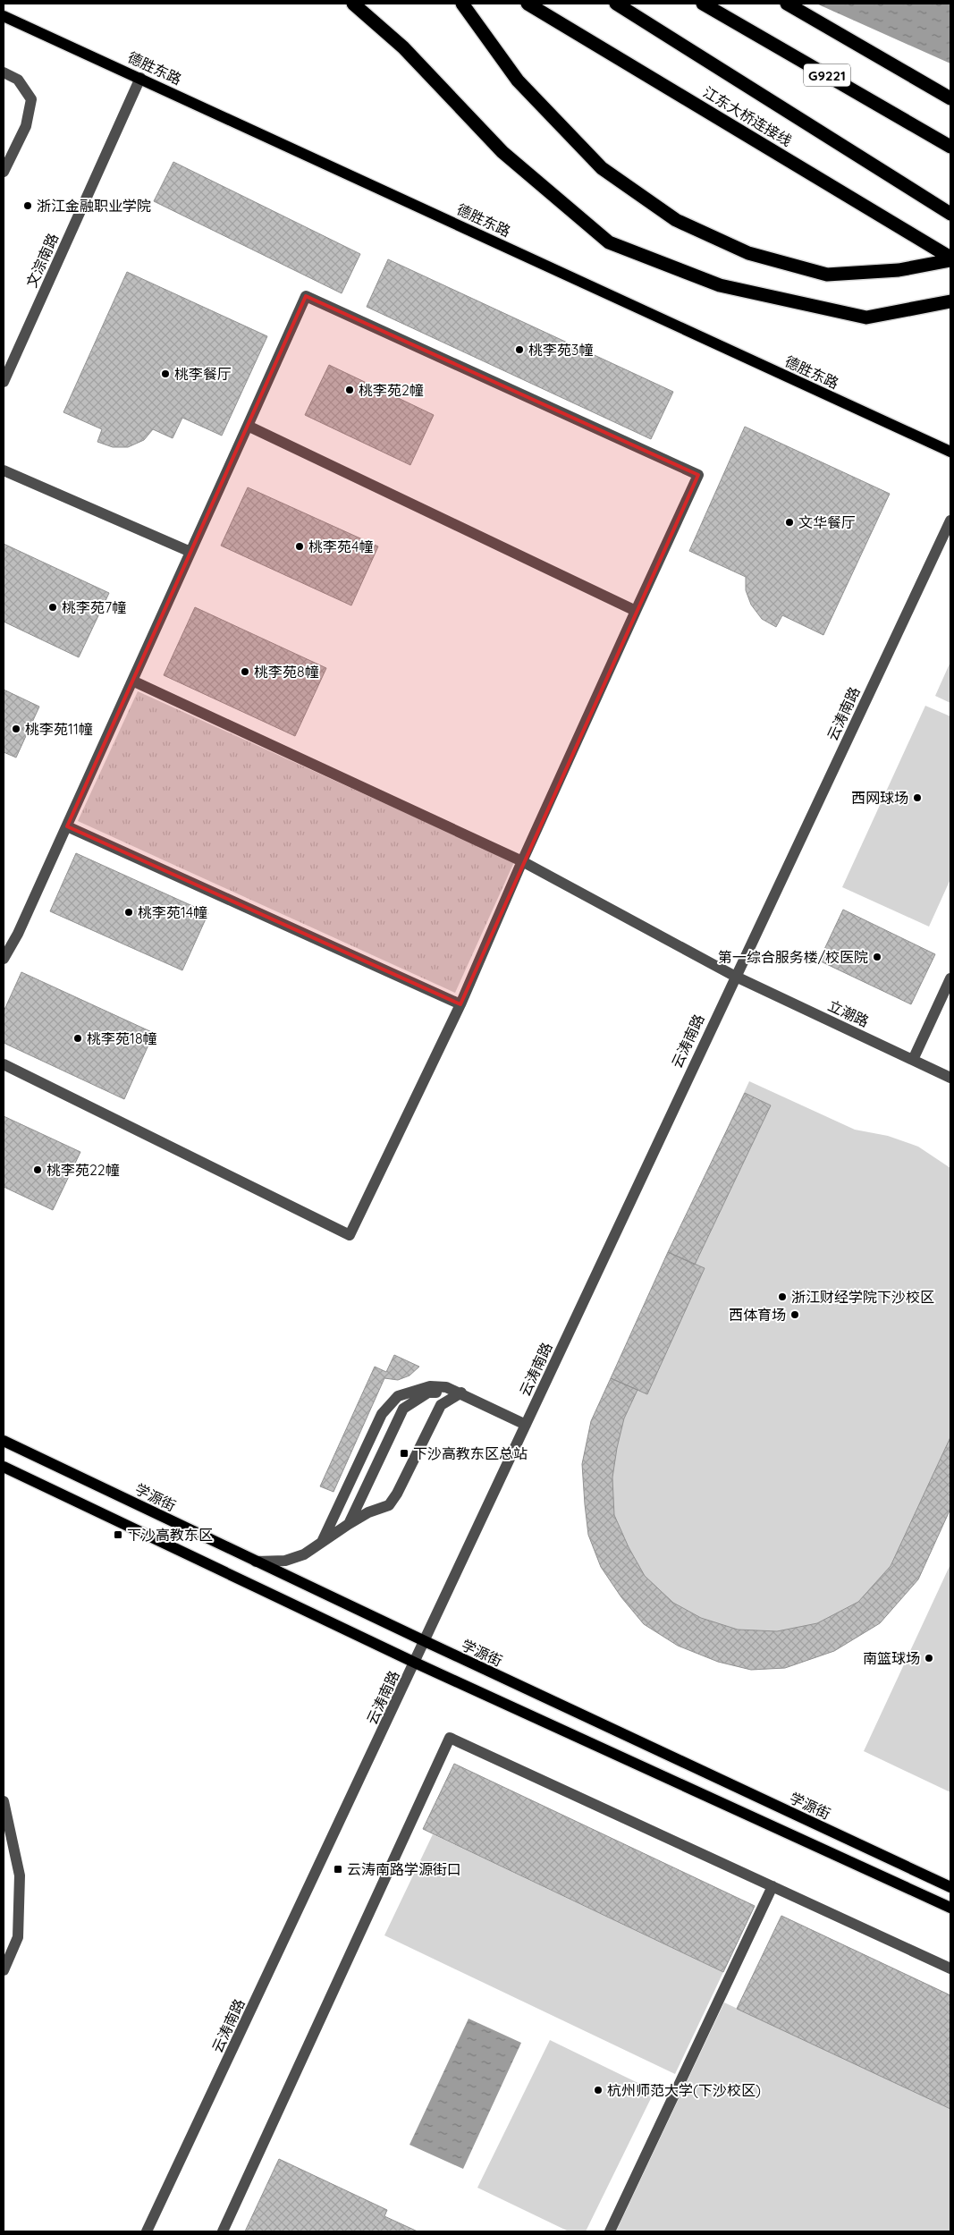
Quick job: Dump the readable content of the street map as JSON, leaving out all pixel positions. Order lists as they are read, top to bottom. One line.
{"streets":{"highway":["G9221","江东大桥连接线"],"main road":["德胜东路","学源街"],"street":["文淙南路","云涛南路","立潮路"]},"crossings":[["德胜东路","文淙南路"],["云涛南路","立潮路"],["云涛南路","学源街"]],"places":{"other":["浙江金融职业学院","桃李苑3幢","桃李餐厅","桃李苑2幢","文华餐厅","桃李苑4幢","桃李苑7幢","桃李苑8幢","桃李苑11幢","西网球场","桃李苑14幢","第一综合服务楼/校医院","桃李苑18幢","桃李苑22幢","浙江财经学院下沙校区","西体育场","南篮球场","杭州师范大学(下沙校区)"],"transit":["下沙高教东区总站","下沙高教东区","云涛南路学源街口"]}}
